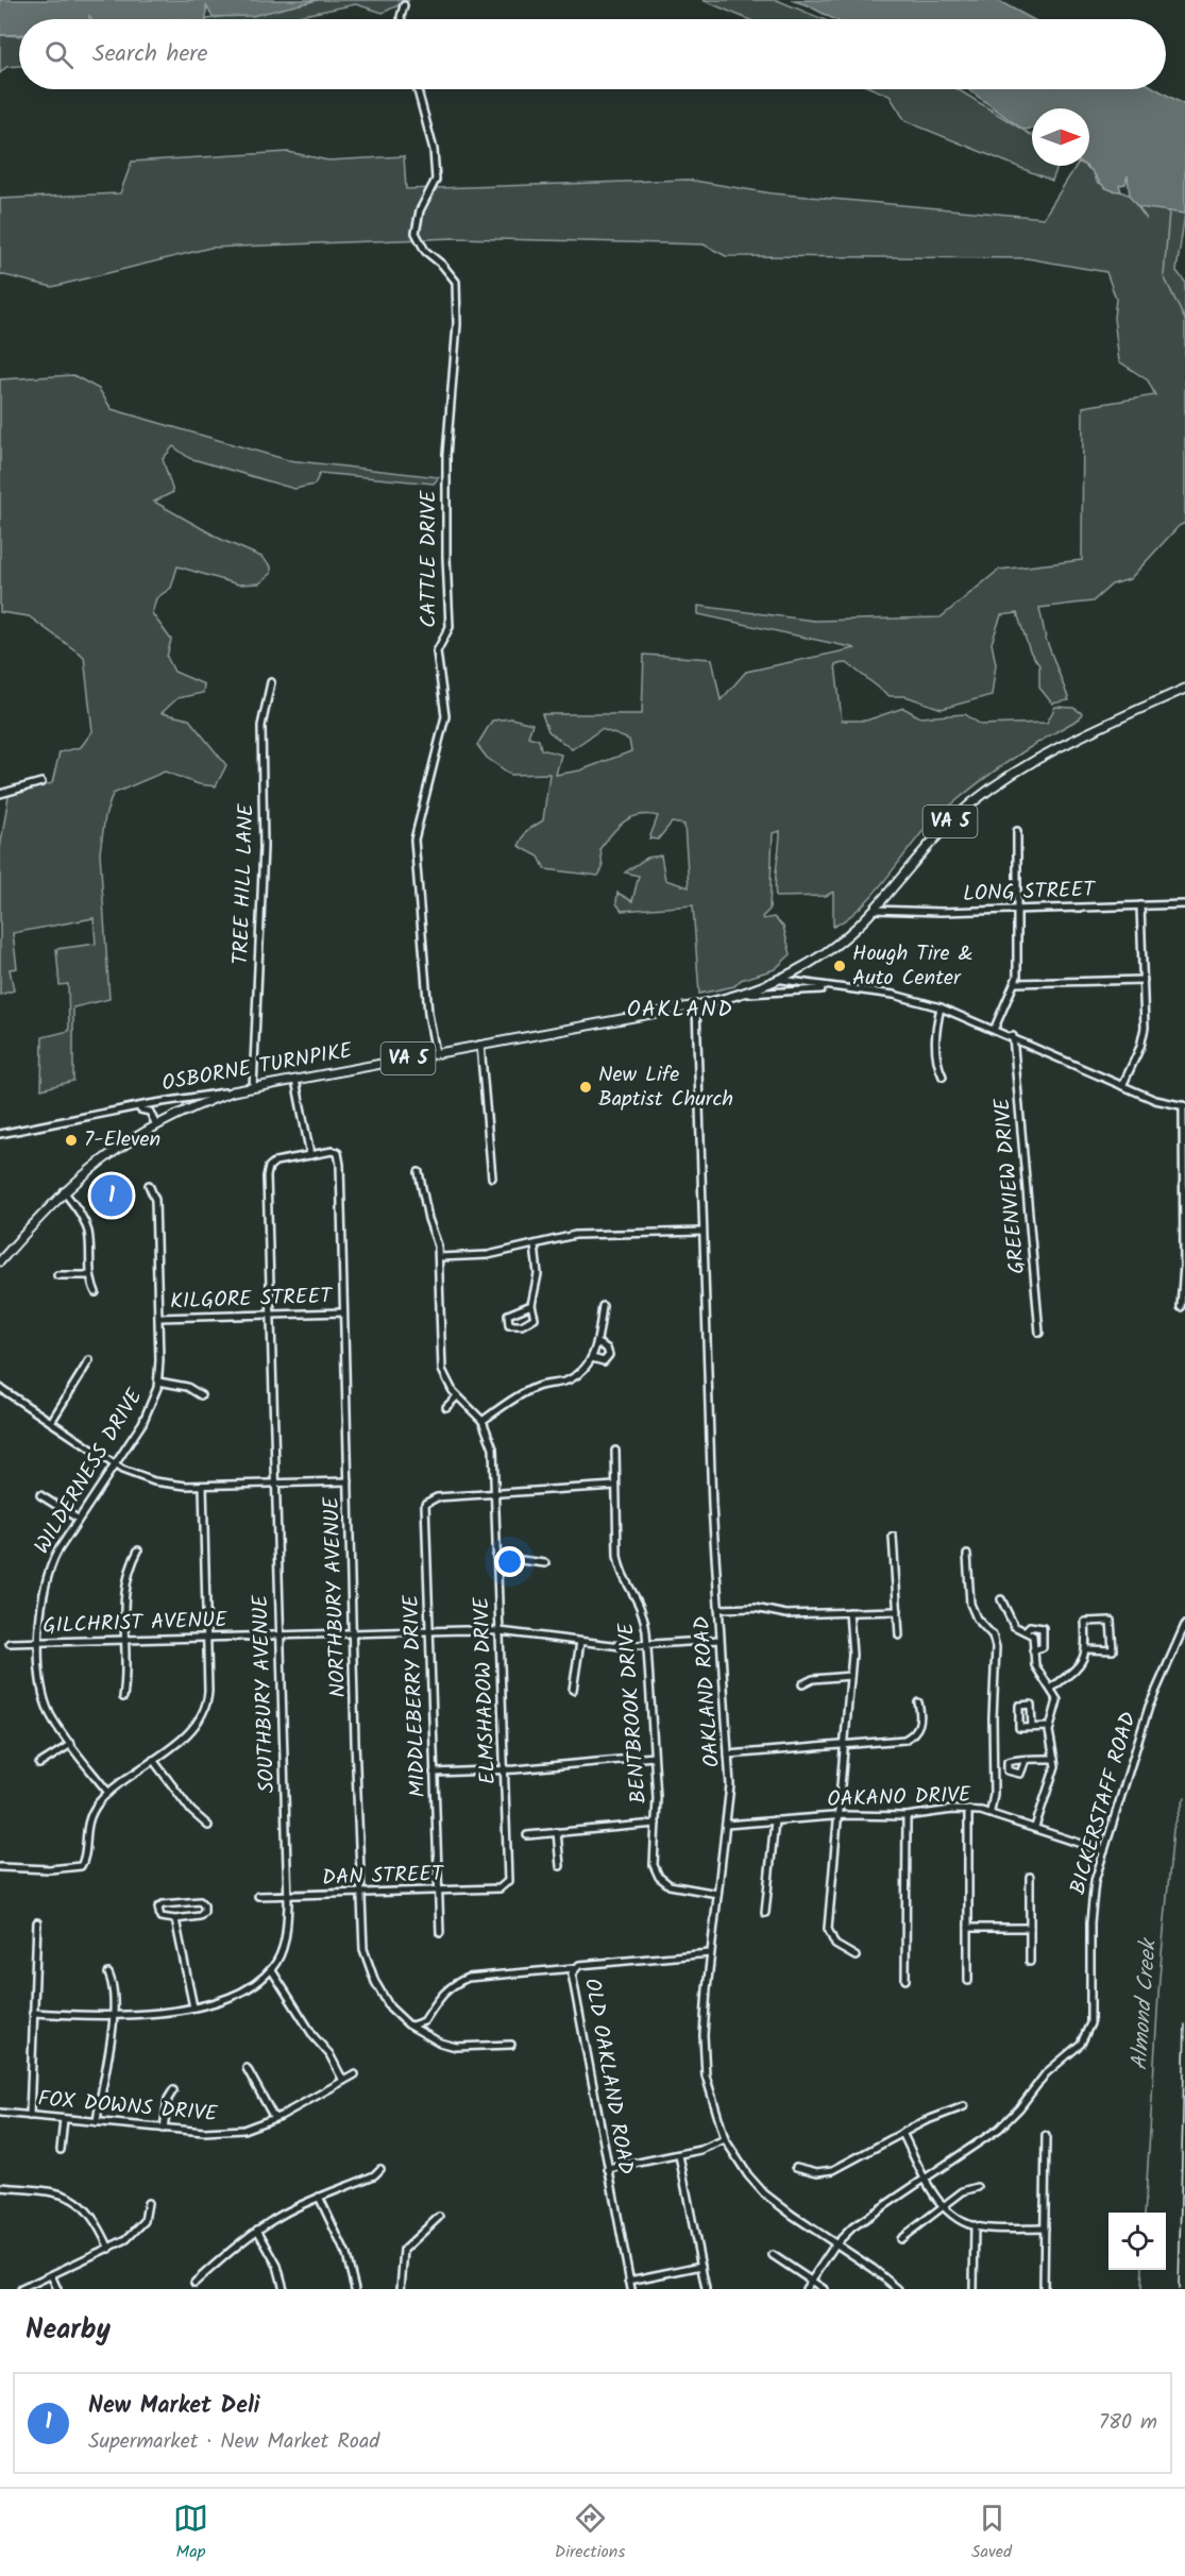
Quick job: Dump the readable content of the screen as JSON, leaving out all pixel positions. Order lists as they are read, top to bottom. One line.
{"streets":{"main road":["VA 5","OSBORNE TURNPIKE"],"street":["CATTLE DRIVE","TREE HILL LANE","LONG STREET","GREENVIEW DRIVE","KILGORE STREET","WILDERNESS DRIVE","NORTHBURY AVENUE","GILCHRIST AVENUE","ELMSHADOW DRIVE","OAKLAND ROAD","SOUTHBURY AVENUE","MIDDLEBERRY DRIVE","BENTBROOK DRIVE","OAKANO DRIVE","BICKERSTAFF ROAD","DAN STREET","OLD OAKLAND ROAD","FOX DOWNS DRIVE"]},"crossings":[["CATTLE DRIVE","OSBORNE TURNPIKE"],["VA 5","LONG STREET"],["VA 5","OSBORNE TURNPIKE"],["TREE HILL LANE","OSBORNE TURNPIKE"],["OSBORNE TURNPIKE","OAKLAND ROAD"],["KILGORE STREET","WILDERNESS DRIVE"],["KILGORE STREET","NORTHBURY AVENUE"],["KILGORE STREET","SOUTHBURY AVENUE"],["WILDERNESS DRIVE","GILCHRIST AVENUE"],["NORTHBURY AVENUE","GILCHRIST AVENUE"],["NORTHBURY AVENUE","SOUTHBURY AVENUE"],["NORTHBURY AVENUE","DAN STREET"],["GILCHRIST AVENUE","ELMSHADOW DRIVE"],["GILCHRIST AVENUE","OAKLAND ROAD"],["GILCHRIST AVENUE","SOUTHBURY AVENUE"],["GILCHRIST AVENUE","MIDDLEBERRY DRIVE"],["GILCHRIST AVENUE","BENTBROOK DRIVE"],["ELMSHADOW DRIVE","MIDDLEBERRY DRIVE"],["ELMSHADOW DRIVE","DAN STREET"],["OAKLAND ROAD","BENTBROOK DRIVE"],["OAKLAND ROAD","OAKANO DRIVE"],["OAKLAND ROAD","BICKERSTAFF ROAD"],["OAKLAND ROAD","OLD OAKLAND ROAD"],["SOUTHBURY AVENUE","DAN STREET"],["MIDDLEBERRY DRIVE","DAN STREET"],["OAKANO DRIVE","BICKERSTAFF ROAD"]],"districts":["OAKLAND"],"water":["Almond Creek"],"places":["Hough Tire & Auto Center","New Life Baptist Church","7-Eleven"],"north":"right","page":{"search":"Search here","pins":"1","heading":"Nearby","list":[{"mark":"1","name":"New Market Deli","note":"Supermarket · New Market Road","value":"780 m"}],"nav":["Map","Directions","Saved"]}}
